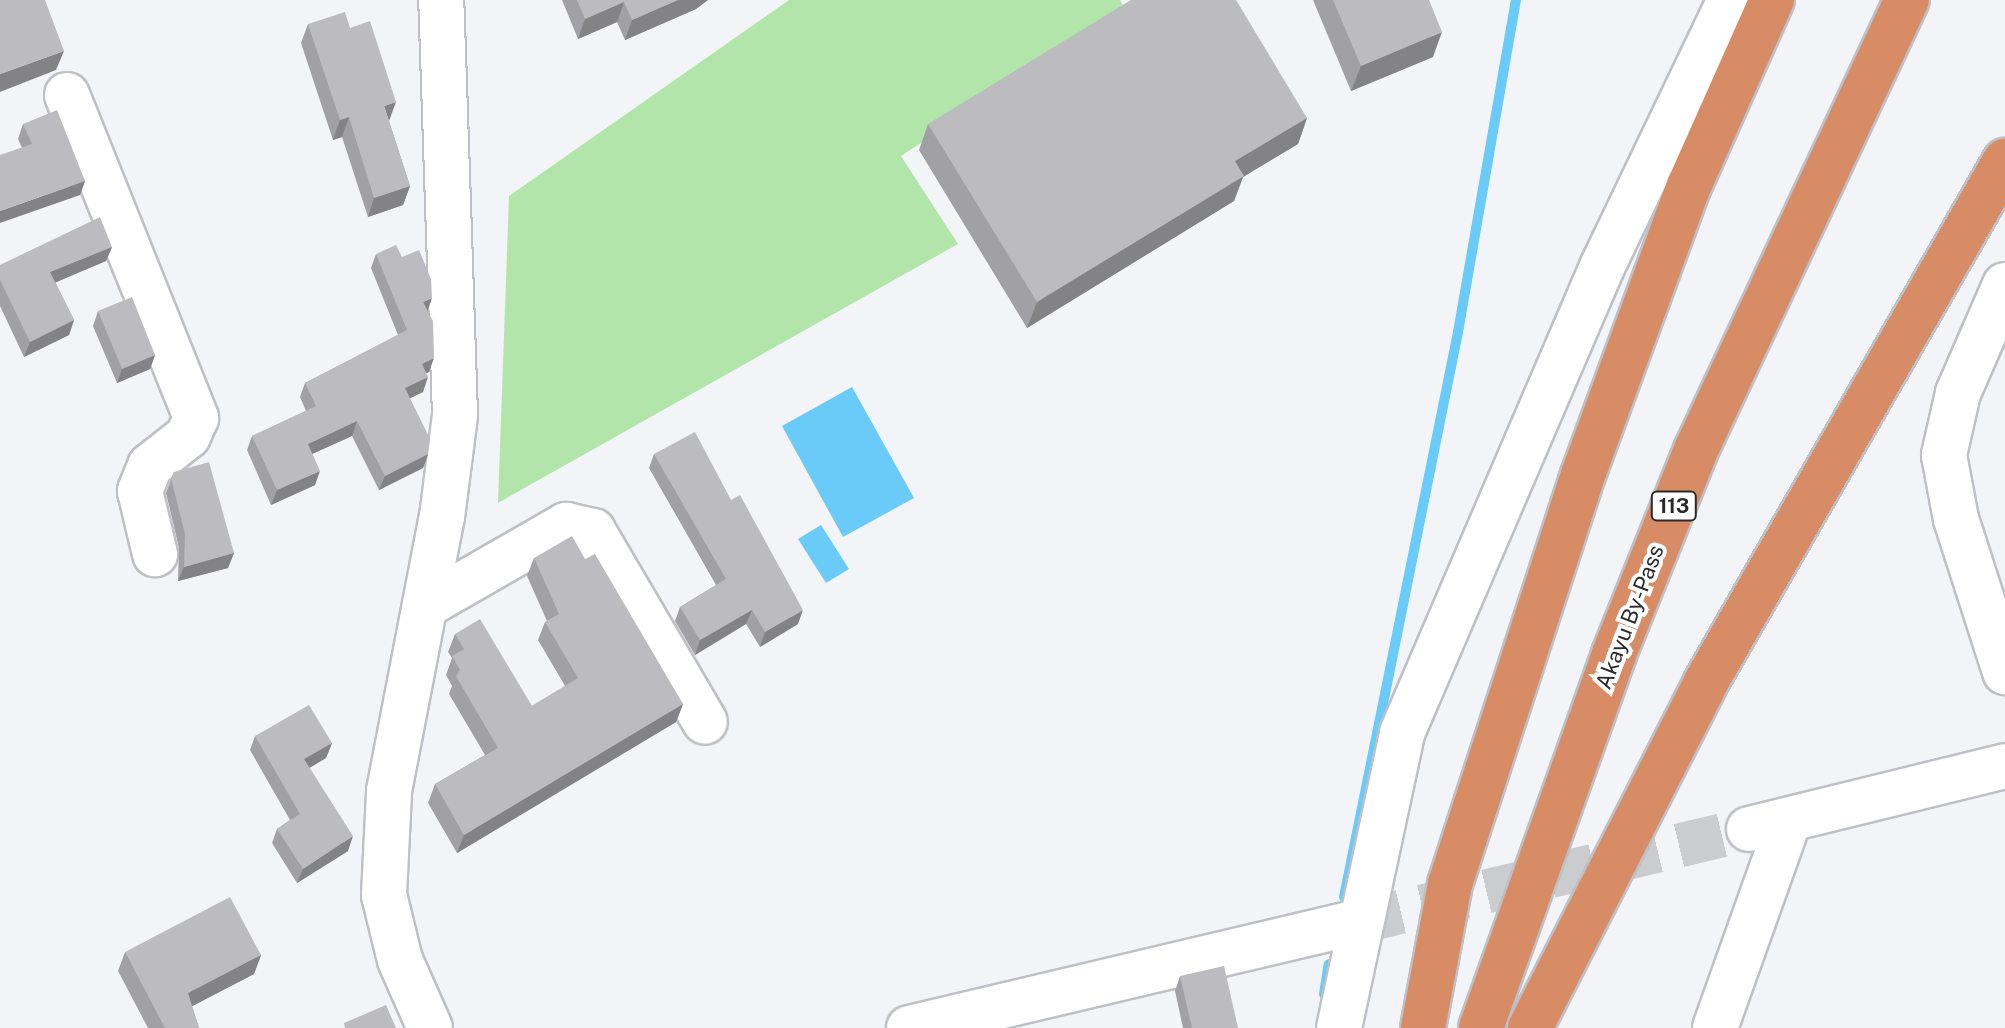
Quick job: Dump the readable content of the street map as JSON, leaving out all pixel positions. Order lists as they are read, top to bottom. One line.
{"streets":{"highway":["113","Akayu By-Pass"]}}
